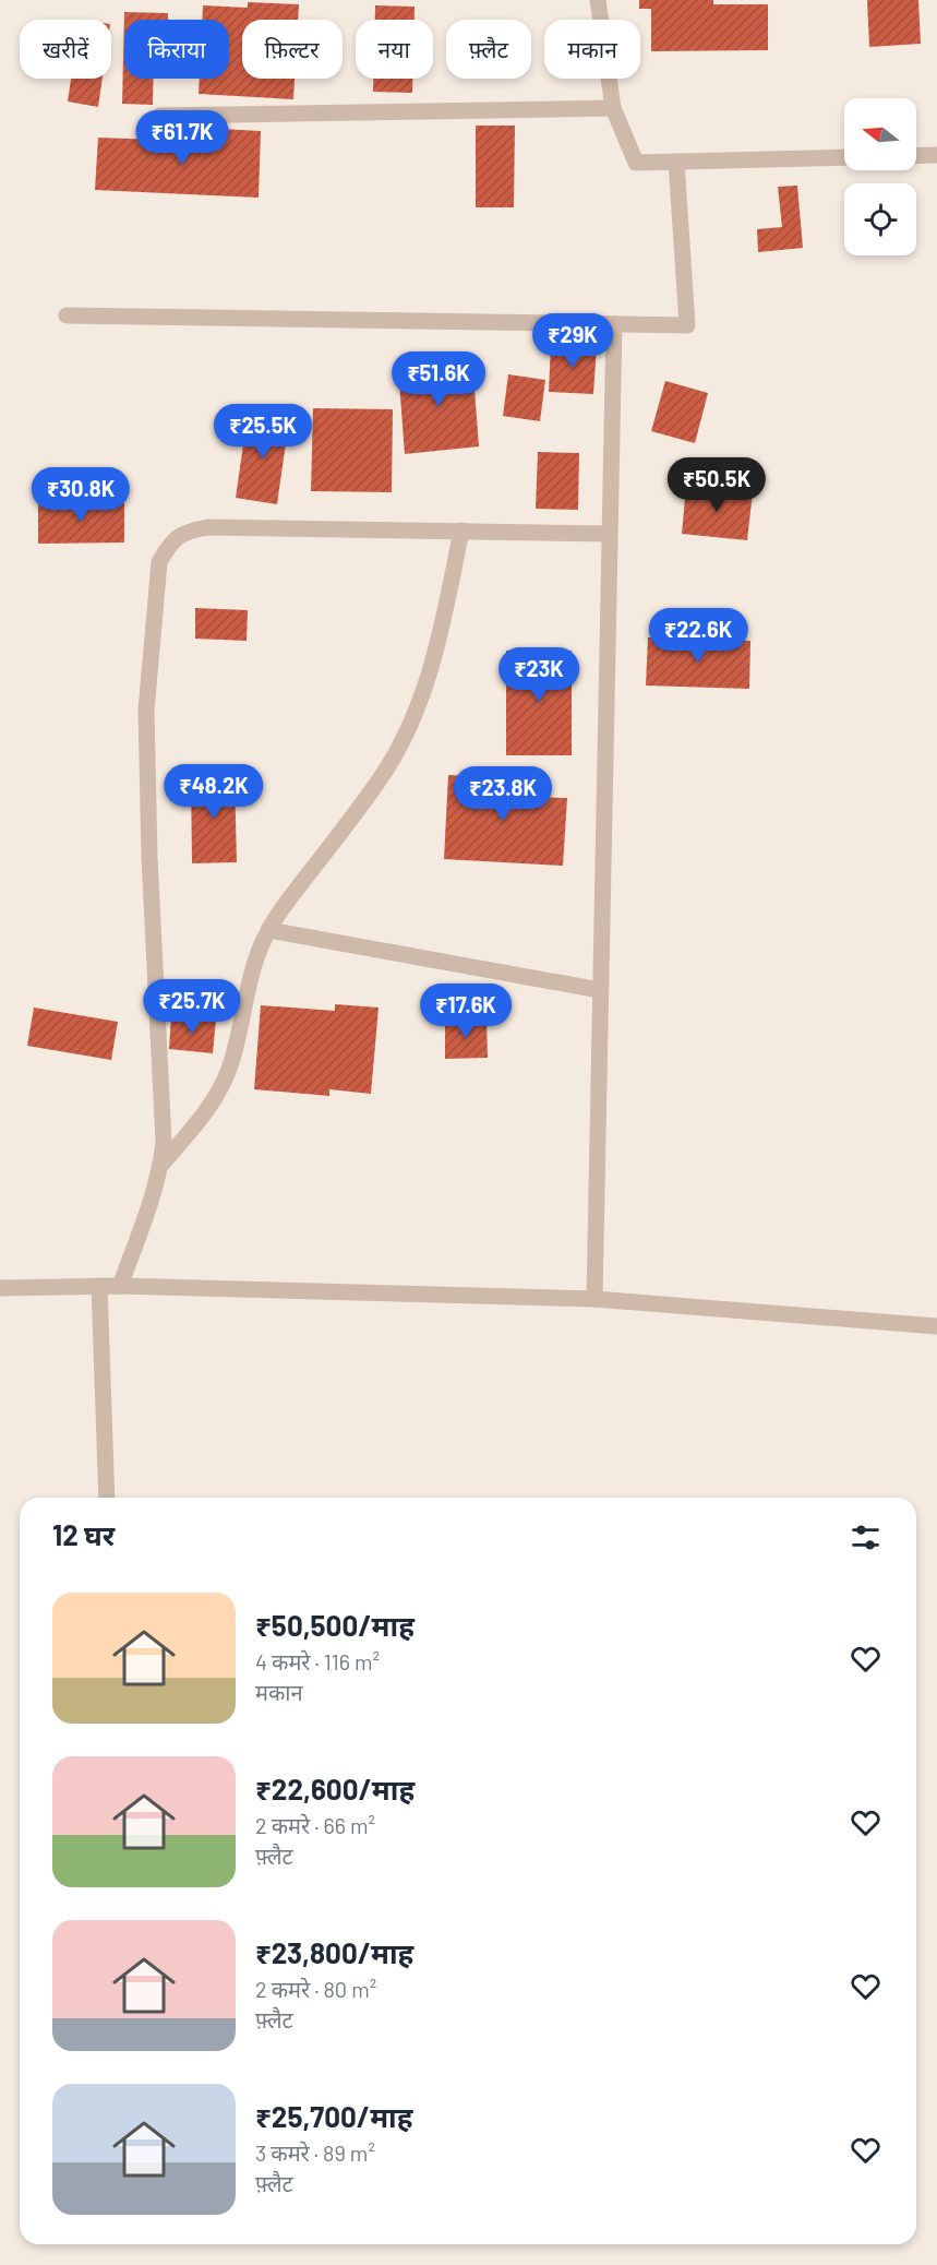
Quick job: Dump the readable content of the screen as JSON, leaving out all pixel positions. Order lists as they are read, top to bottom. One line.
{"north":"left","page":{"chip":["खरीदें","किराया","फ़िल्टर","नया","फ़्लैट","मकान"],"price":["₹61.7K","₹29K","₹51.6K","₹25.5K","₹50.5K","₹30.8K","₹22.6K","₹23K","₹48.2K","₹23.8K","₹25.7K","₹17.6K"],"heading":"12 घर","list":[{"name":"₹50,500/माह","note":"4 कमरे · 116 m² · मकान"},{"name":"₹22,600/माह","note":"2 कमरे · 66 m² · फ़्लैट"},{"name":"₹23,800/माह","note":"2 कमरे · 80 m² · फ़्लैट"},{"name":"₹25,700/माह","note":"3 कमरे · 89 m² · फ़्लैट"}]}}
